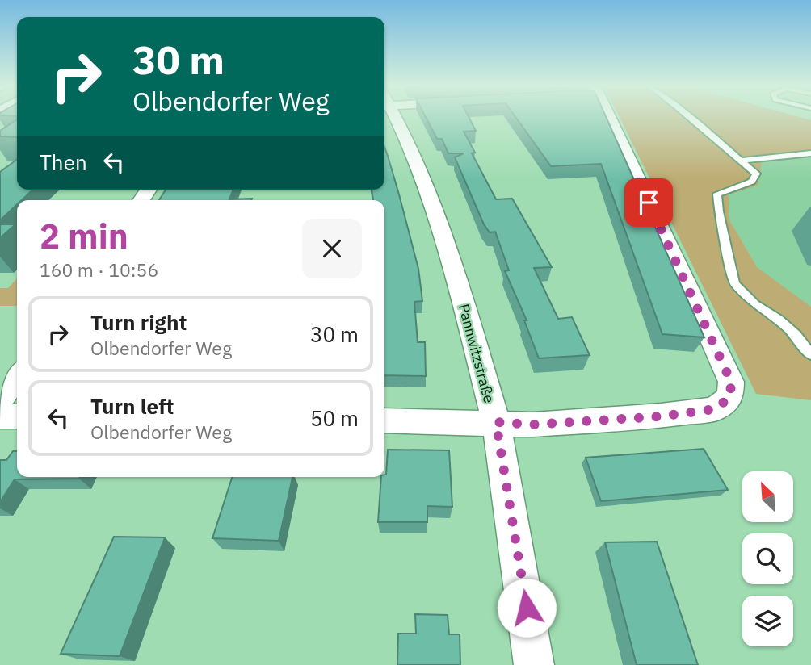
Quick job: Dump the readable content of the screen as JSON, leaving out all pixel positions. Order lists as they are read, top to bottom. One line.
{"streets":{"street":["Pannwitzstraße"]},"north":"top left","page":{"turn":["30 m","Olbendorfer Weg"],"then":"Then","heading":["2 min","160 m · 10:56"],"list":[{"name":"Turn right","note":"Olbendorfer Weg","value":"30 m"},{"name":"Turn left","note":"Olbendorfer Weg","value":"50 m"}]}}
